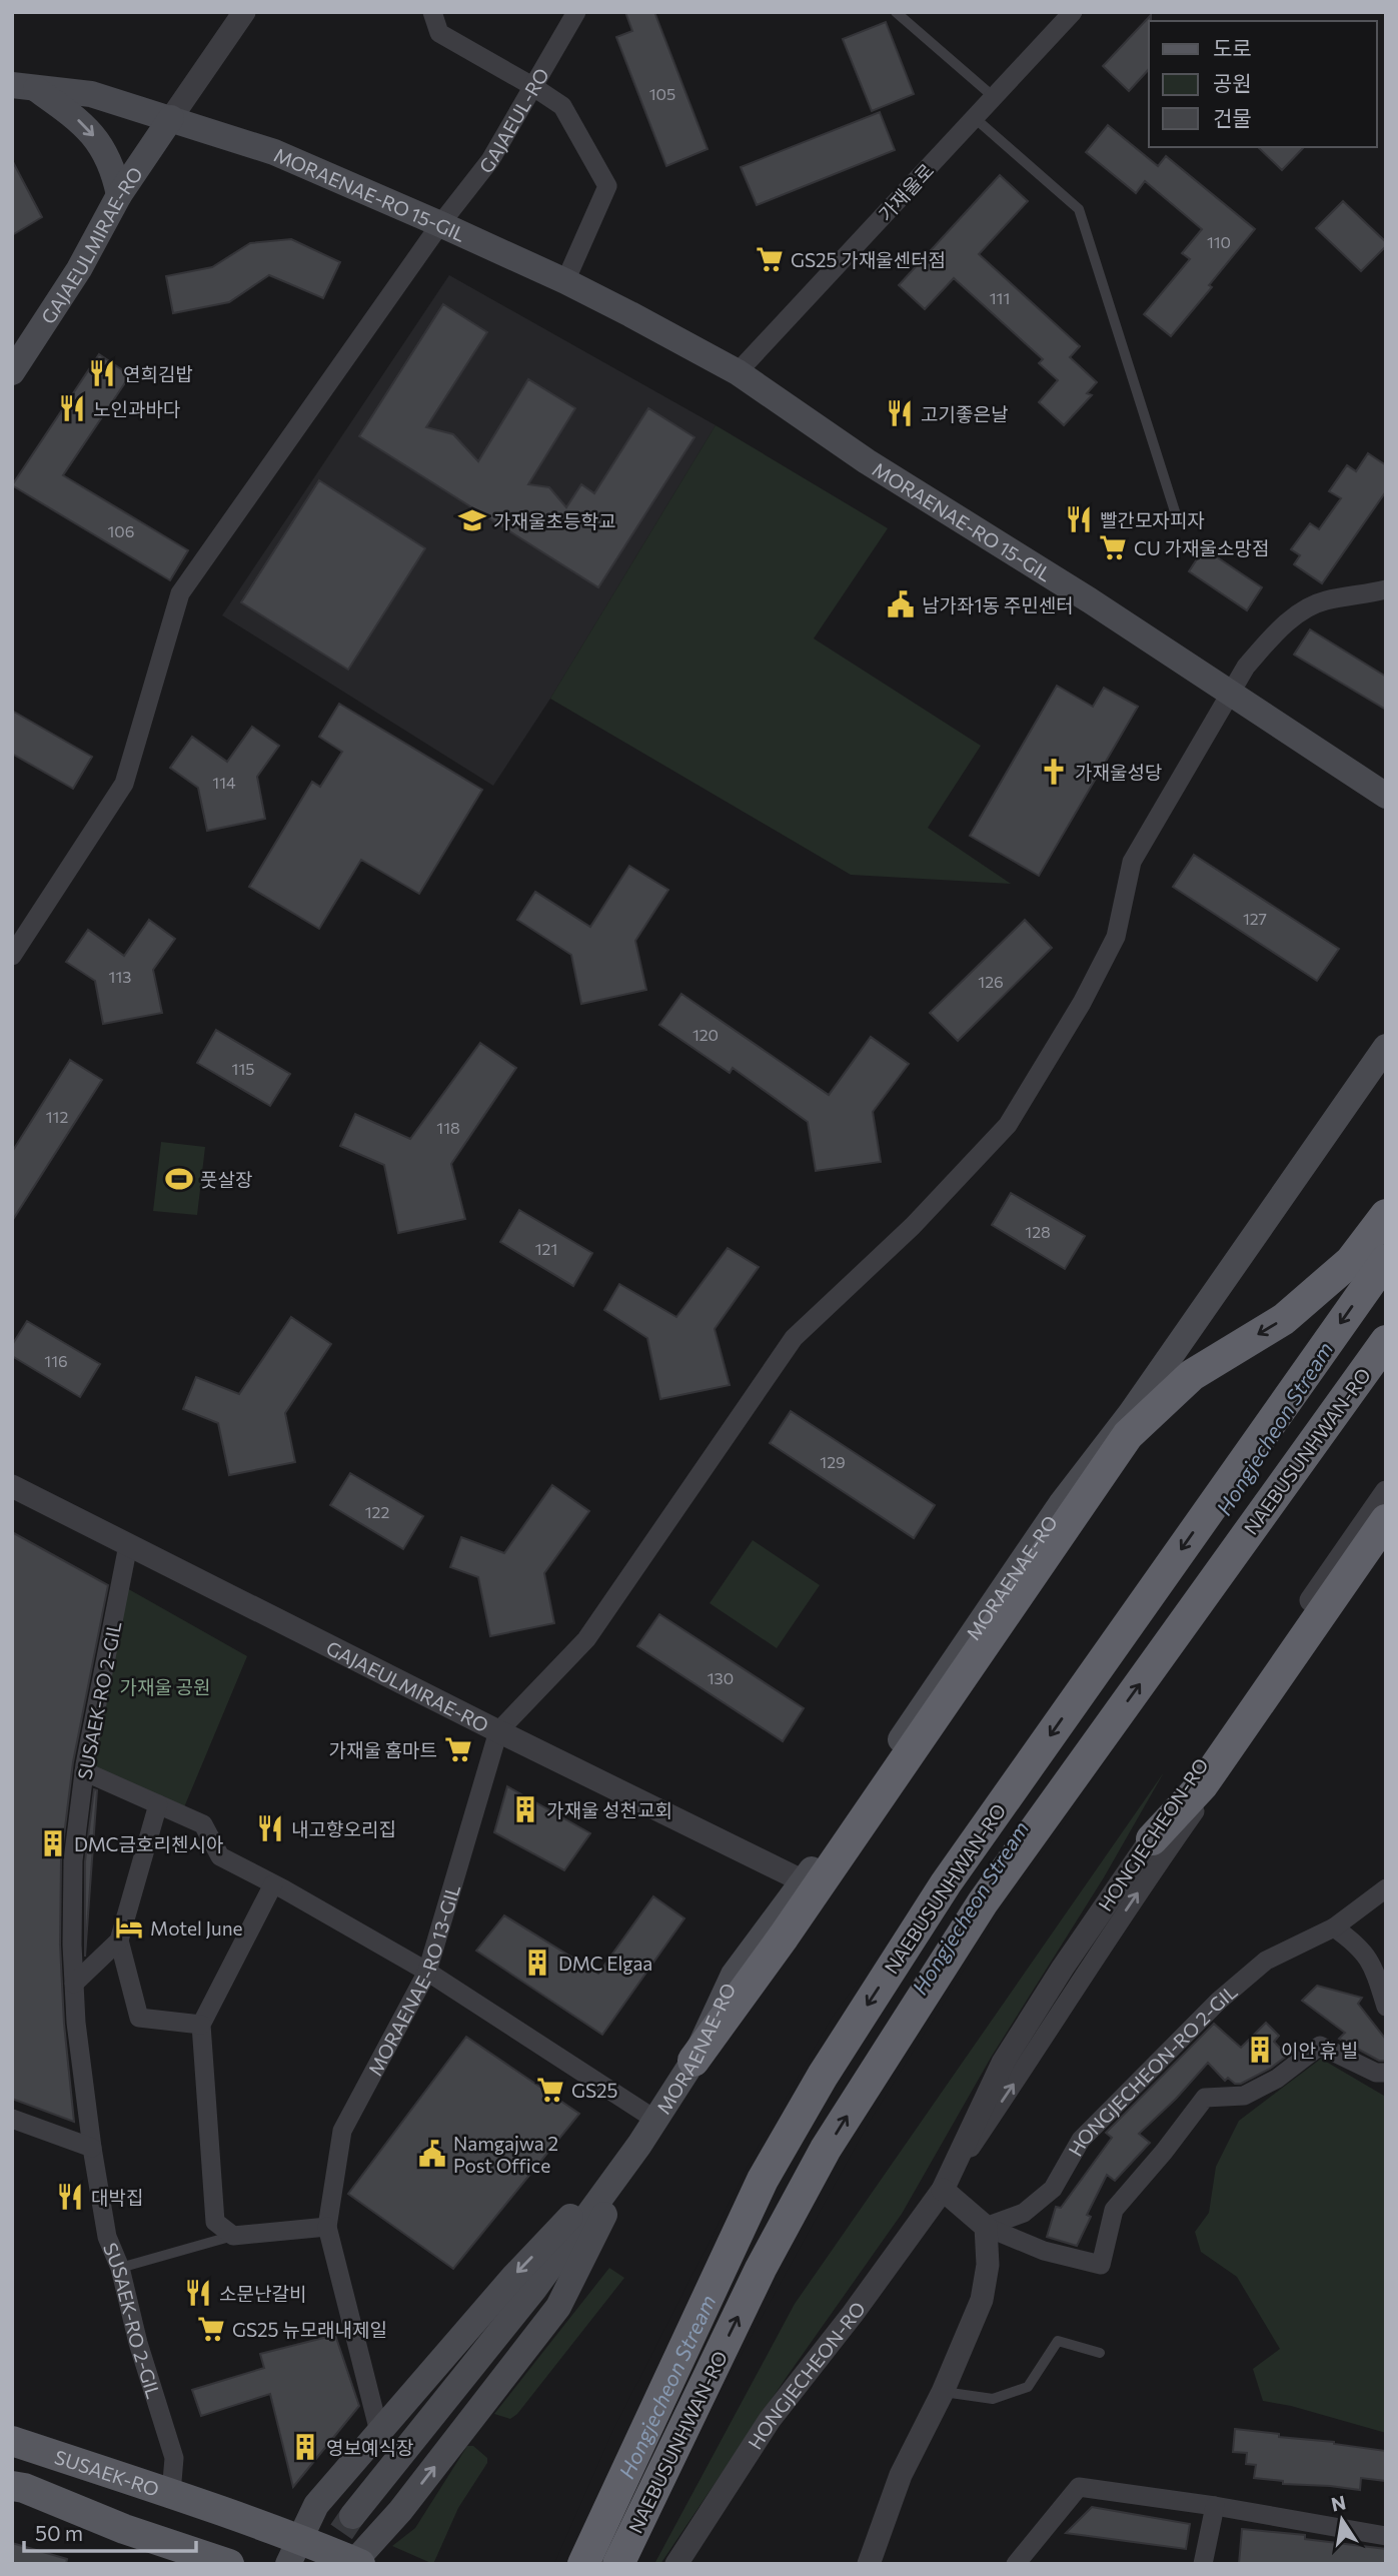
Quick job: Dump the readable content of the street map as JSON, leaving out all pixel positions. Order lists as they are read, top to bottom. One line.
{"streets":{"highway":["NAEBUSUNHWAN-RO"],"main road":["MORAENAE-RO 15-GIL","GAJAEULMIRAE-RO","MORAENAE-RO","SUSAEK-RO"],"street":["GAJAEUL-RO","가재울로","SUSAEK-RO 2-GIL","HONGJECHEON-RO","MORAENAE-RO 13-GIL","HONGJECHEON-RO 2-GIL"]},"crossings":[["GAJAEUL-RO","MORAENAE-RO 15-GIL"],["가재울로","MORAENAE-RO 15-GIL"],["MORAENAE-RO 15-GIL","GAJAEULMIRAE-RO"],["GAJAEULMIRAE-RO","MORAENAE-RO"],["GAJAEULMIRAE-RO","SUSAEK-RO 2-GIL"],["GAJAEULMIRAE-RO","MORAENAE-RO 13-GIL"],["MORAENAE-RO","SUSAEK-RO 2-GIL"],["MORAENAE-RO","MORAENAE-RO 13-GIL"],["SUSAEK-RO 2-GIL","SUSAEK-RO"]],"water":["Hongjecheon Stream"],"parks":["가재울 공원"],"places":{"supermarket":["GS25 가재울센터점","CU 가재울소망점","가재울 홈마트","GS25","GS25 뉴모래내제일"],"restaurant":["연희김밥","노인과바다","고기좋은날","빨간모자피자","내고향오리집","대박집","소문난갈비"],"school or university":["가재울초등학교"],"public building":["남가좌1동 주민센터","Namgajwa 2 Post Office"],"church":["가재울성당"],"sports":["풋살장"],"building":["가재울 성천교회","DMC금호리첸시아","DMC Elgaa","이안 휴 빌","영보예식장"],"hotel":["Motel June"]},"house_numbers":["105","110","111","106","114","127","113","126","120","115","112","118","128","121","116","129","122","130"],"legend":["도로","공원","건물"],"scale_bar":"50 m","north":"top"}
